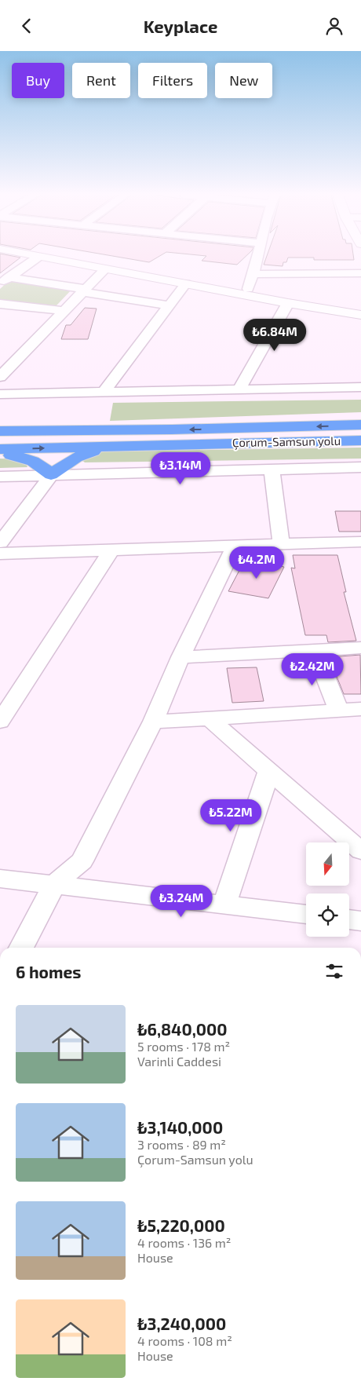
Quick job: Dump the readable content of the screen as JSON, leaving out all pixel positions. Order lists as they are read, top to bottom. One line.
{"streets":{"highway":["Çorum-Samsun yolu"]},"north":"bottom","page":{"header":"Keyplace","chip":["Buy","Rent","Filters","New"],"price":["₺6.84M","₺3.14M","₺4.2M","₺2.42M","₺5.22M","₺3.24M"],"heading":"6 homes","list":[{"name":"₺6,840,000","note":"5 rooms · 178 m² · Varinli Caddesi"},{"name":"₺3,140,000","note":"3 rooms · 89 m² · Çorum-Samsun yolu"},{"name":"₺5,220,000","note":"4 rooms · 136 m² · House"},{"name":"₺3,240,000","note":"4 rooms · 108 m² · House"}]}}
